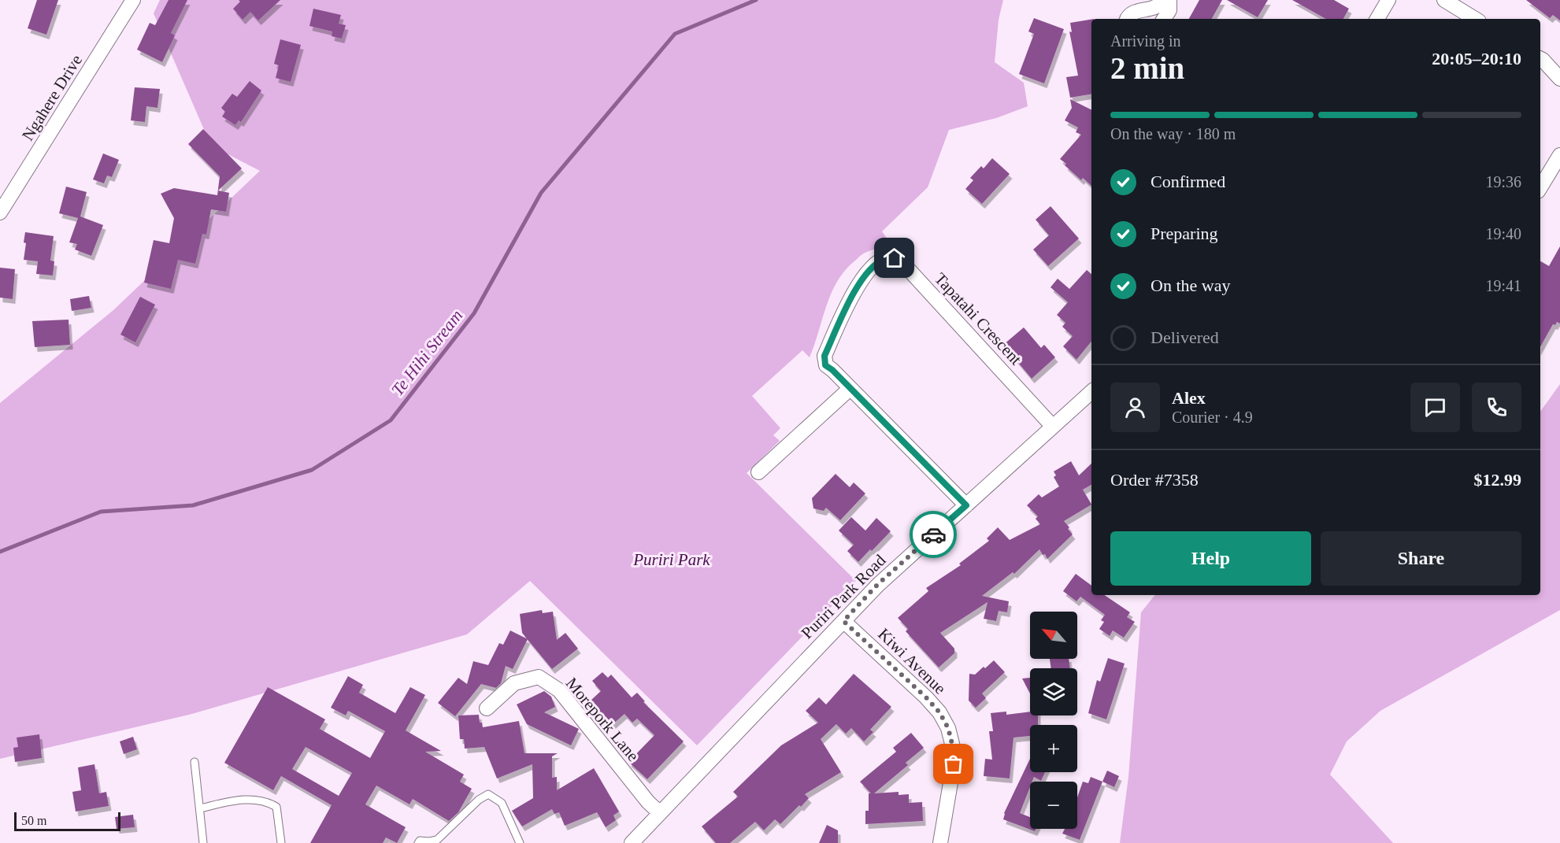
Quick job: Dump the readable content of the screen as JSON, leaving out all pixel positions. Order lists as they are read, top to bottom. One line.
{"streets":{"street":["Ngahere Drive","Tapatahi Crescent","Puriri Park Road","Kiwi Avenue","Morepork Lane"]},"crossings":[["Tapatahi Crescent","Puriri Park Road"],["Puriri Park Road","Kiwi Avenue"],["Puriri Park Road","Morepork Lane"]],"water":["Te Hihi Stream"],"parks":["Puriri Park"],"scale_bar":"50 m","north":"top left","page":{"heading":["2 min","Arriving in","20:05–20:10"],"panel":["Alex","Courier · 4.9","Order #7358","$12.99"],"bar":"On the way · 180 m","list":[["Confirmed","19:36"],["Preparing","19:40"],["On the way","19:41"],"Delivered"],"buttons":["Help","Share"],"map_buttons":["+","−"],"scale":"50 m"}}
